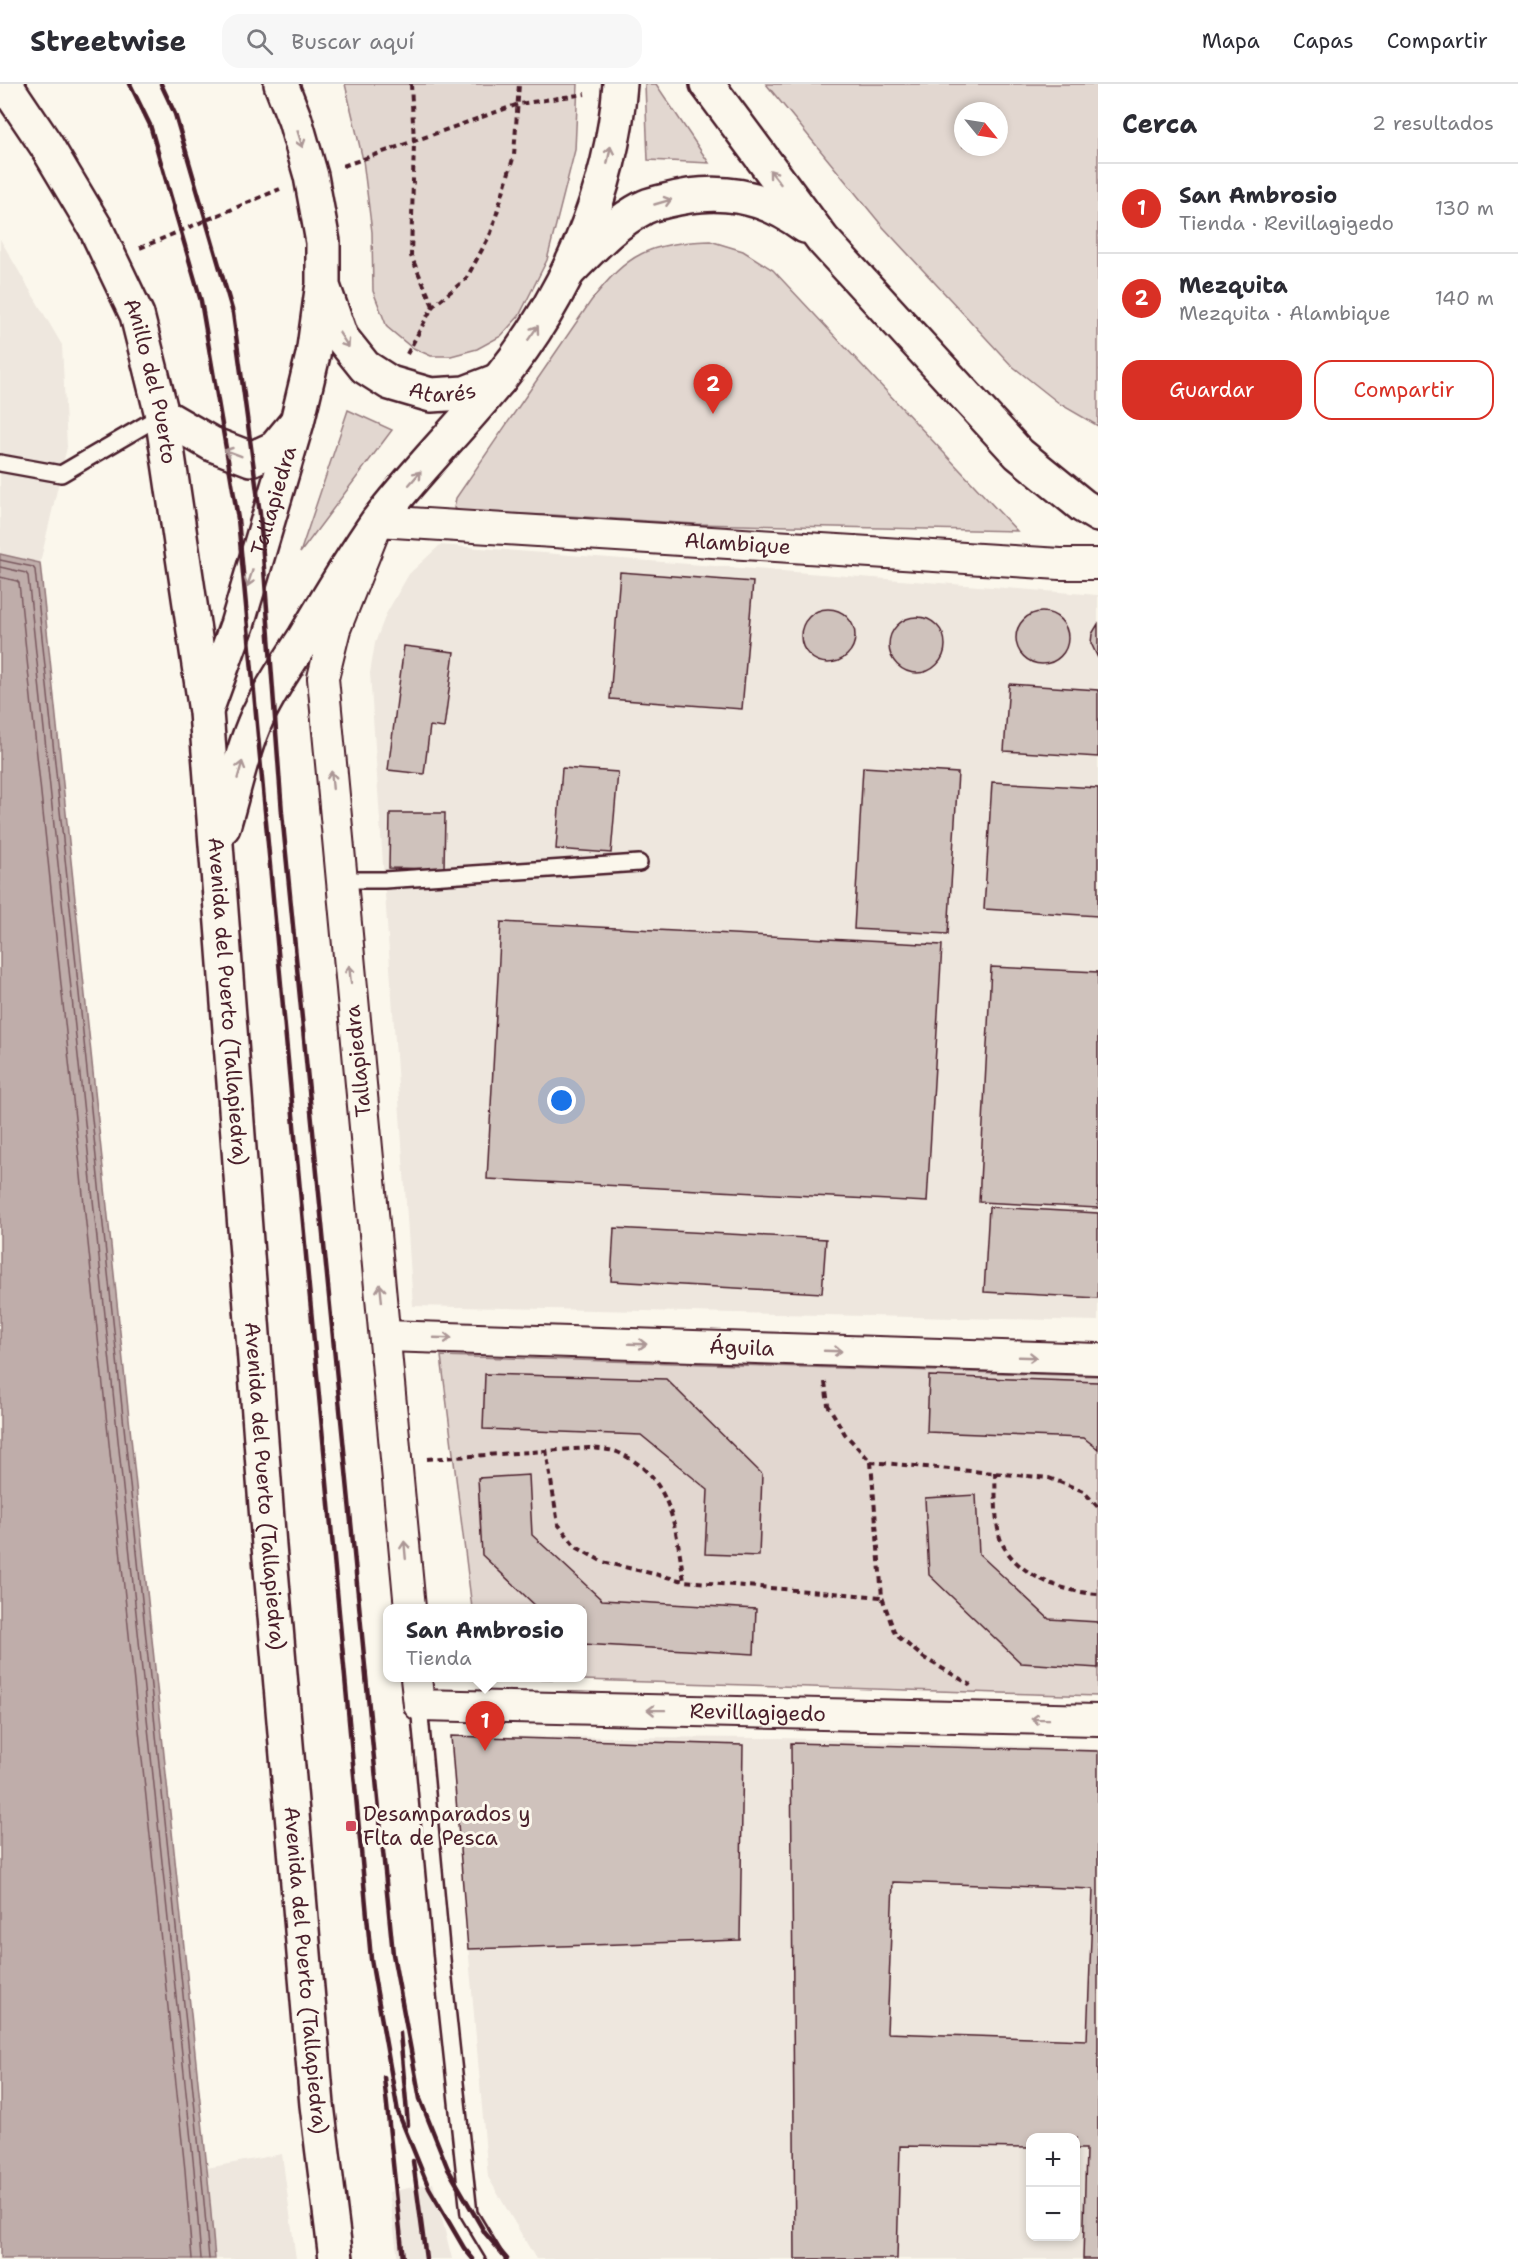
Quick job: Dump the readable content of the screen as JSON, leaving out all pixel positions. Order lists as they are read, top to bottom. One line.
{"streets":{"main road":["Anillo del Puerto","Atarés","Tallapiedra","Avenida del Puerto (Tallapiedra)"],"street":["Alambique","Águila","Revillagigedo"]},"crossings":[["Anillo del Puerto","Tallapiedra"],["Anillo del Puerto","Avenida del Puerto (Tallapiedra)"],["Atarés","Tallapiedra"],["Tallapiedra","Alambique"],["Tallapiedra","Avenida del Puerto (Tallapiedra)"],["Tallapiedra","Águila"]],"one_way":["Águila","Revillagigedo"],"places":{"transit":["Desamparados y Flta de Pesca"]},"north":"bottom right","page":{"header":"Streetwise","search":"Buscar aquí","nav":["Mapa","Capas","Compartir"],"heading":["Cerca","2 resultados"],"list":[{"mark":"1","name":"San Ambrosio","note":"Tienda · Revillagigedo","value":"130 m"},{"mark":"2","name":"Mezquita","note":"Mezquita · Alambique","value":"140 m"}],"buttons":["Guardar","Compartir"],"pins":["2","1"],"popup":["San Ambrosio","Tienda"],"map_buttons":["+","−"]}}
